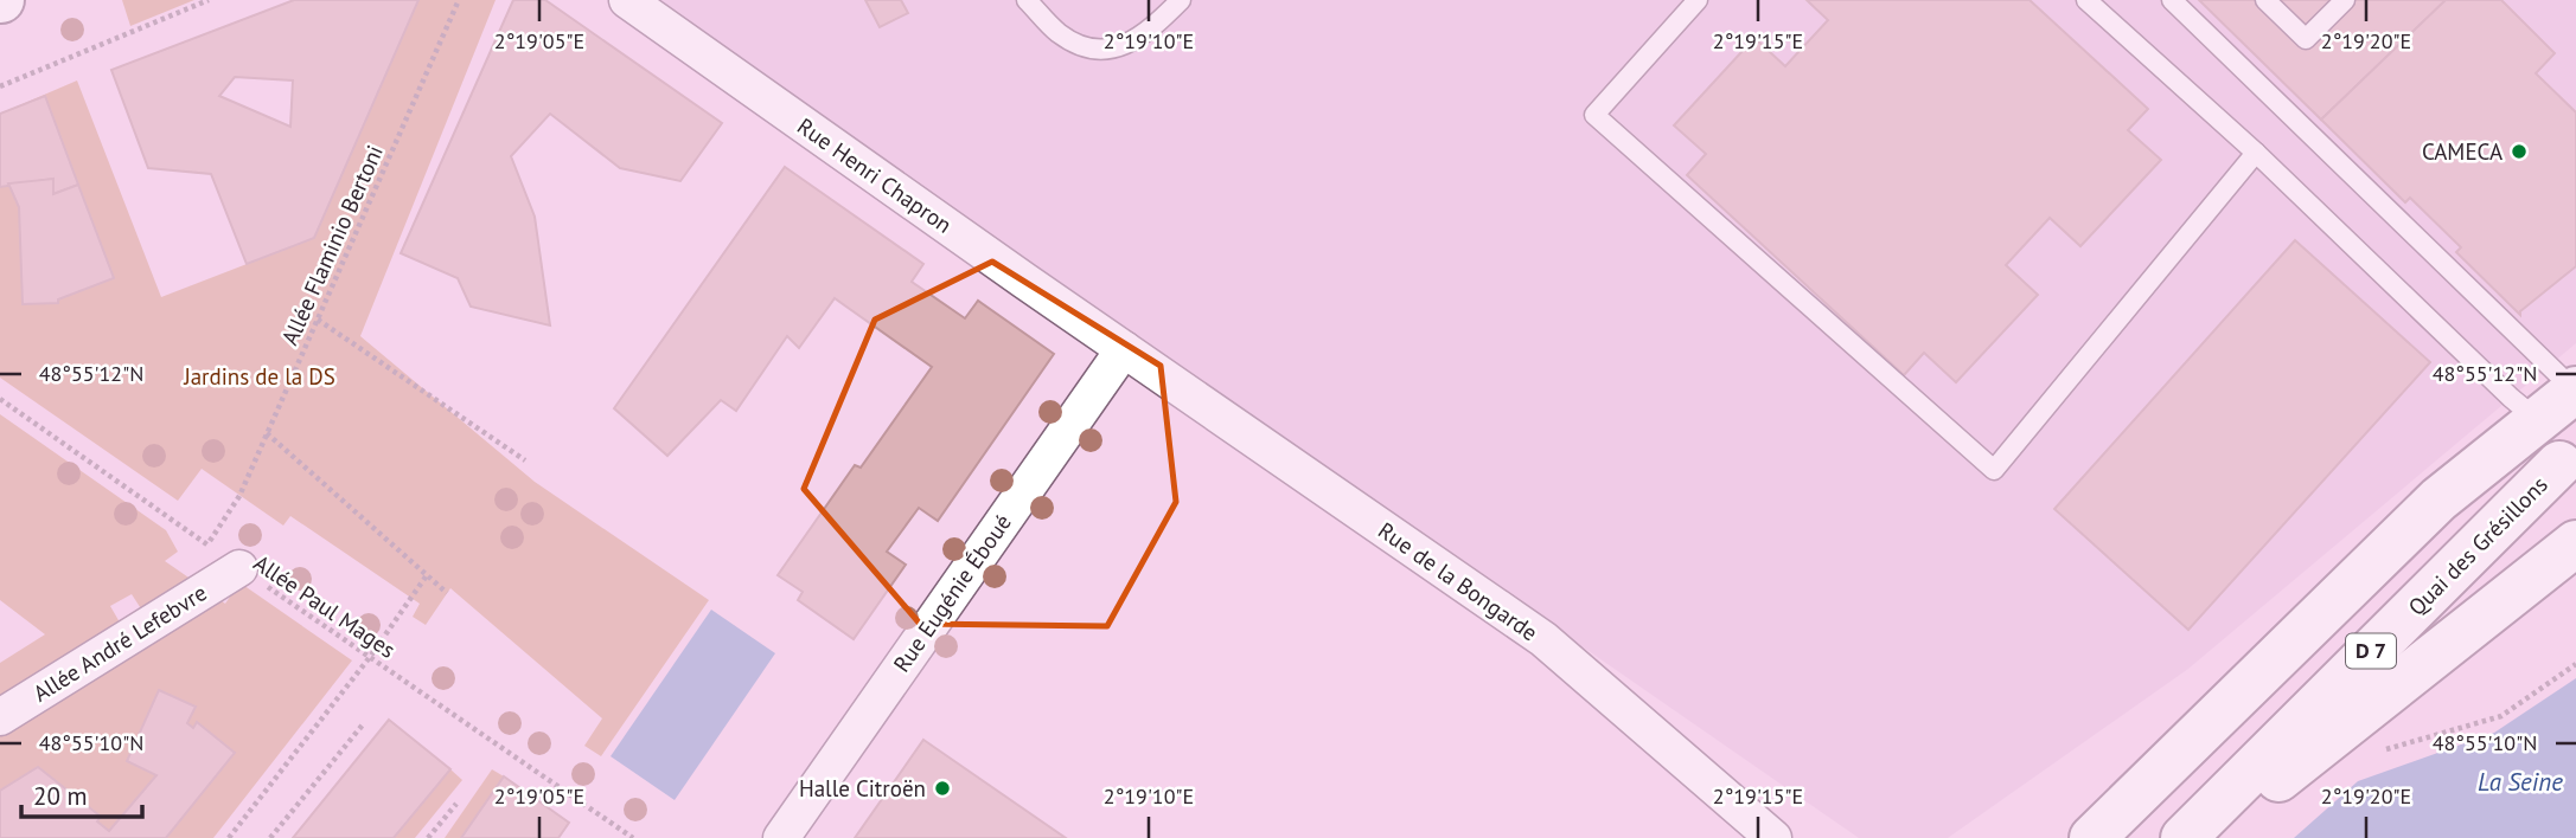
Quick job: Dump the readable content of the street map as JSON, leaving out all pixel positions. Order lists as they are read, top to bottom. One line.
{"streets":{"main road":["Quai des Grésillons","D 7"],"street":["Rue Henri Chapron","Rue de la Bongarde","Rue Eugénie Éboué","Allée André Lefebvre"],"path":["Allée Flaminio Bertoni","Allée Paul Mages"]},"crossings":[["Rue Henri Chapron","Rue de la Bongarde"],["Rue Henri Chapron","Rue Eugénie Éboué"],["Allée Flaminio Bertoni","Allée Paul Mages"],["Rue de la Bongarde","Rue Eugénie Éboué"],["Allée Paul Mages","Allée André Lefebvre"]],"water":["La Seine"],"parks":["Jardins de la DS"],"places":["CAMECA","Halle Citroën"],"scale_bar":"20 m","coordinates":["2°19'05\"E","2°19'10\"E","2°19'15\"E","2°19'20\"E","48°55'12\"N","48°55'10\"N"]}
